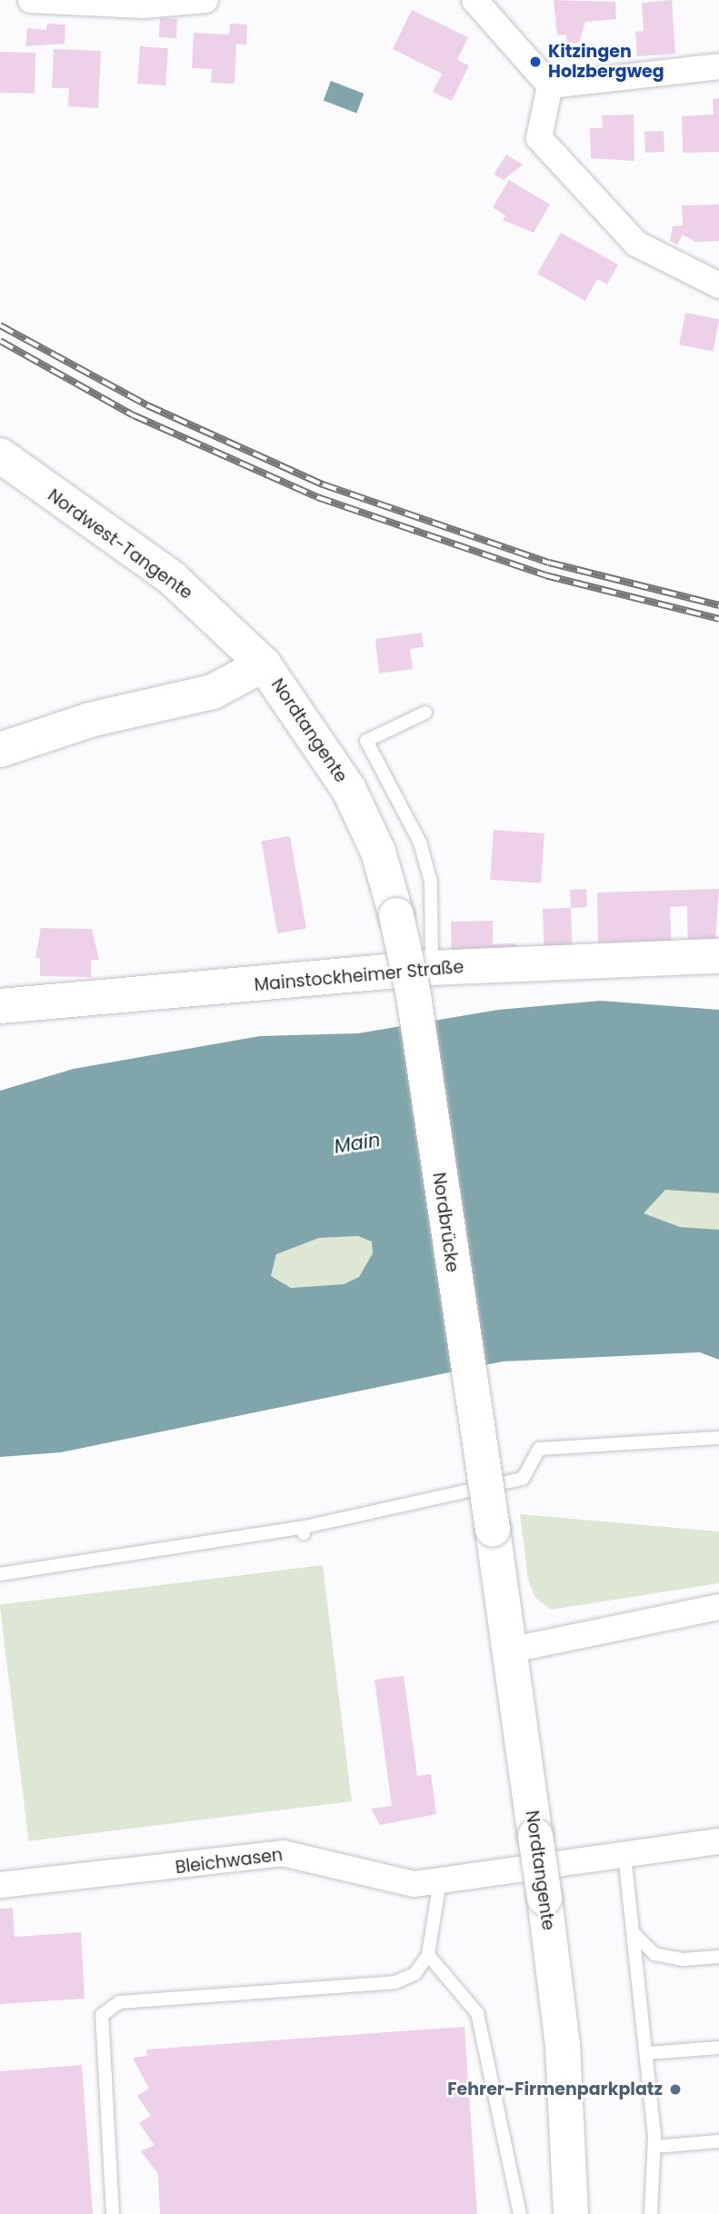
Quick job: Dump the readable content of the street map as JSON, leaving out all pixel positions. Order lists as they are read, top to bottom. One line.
{"streets":{"main road":["Nordwest-Tangente","Nordtangente","Mainstockheimer Straße","Nordbrücke"],"street":["Bleichwasen"]},"crossings":[["Nordwest-Tangente","Nordtangente"],["Nordtangente","Nordbrücke"]],"water":["Main"],"places":["Kitzingen Holzbergweg","Fehrer-Firmenparkplatz"]}
